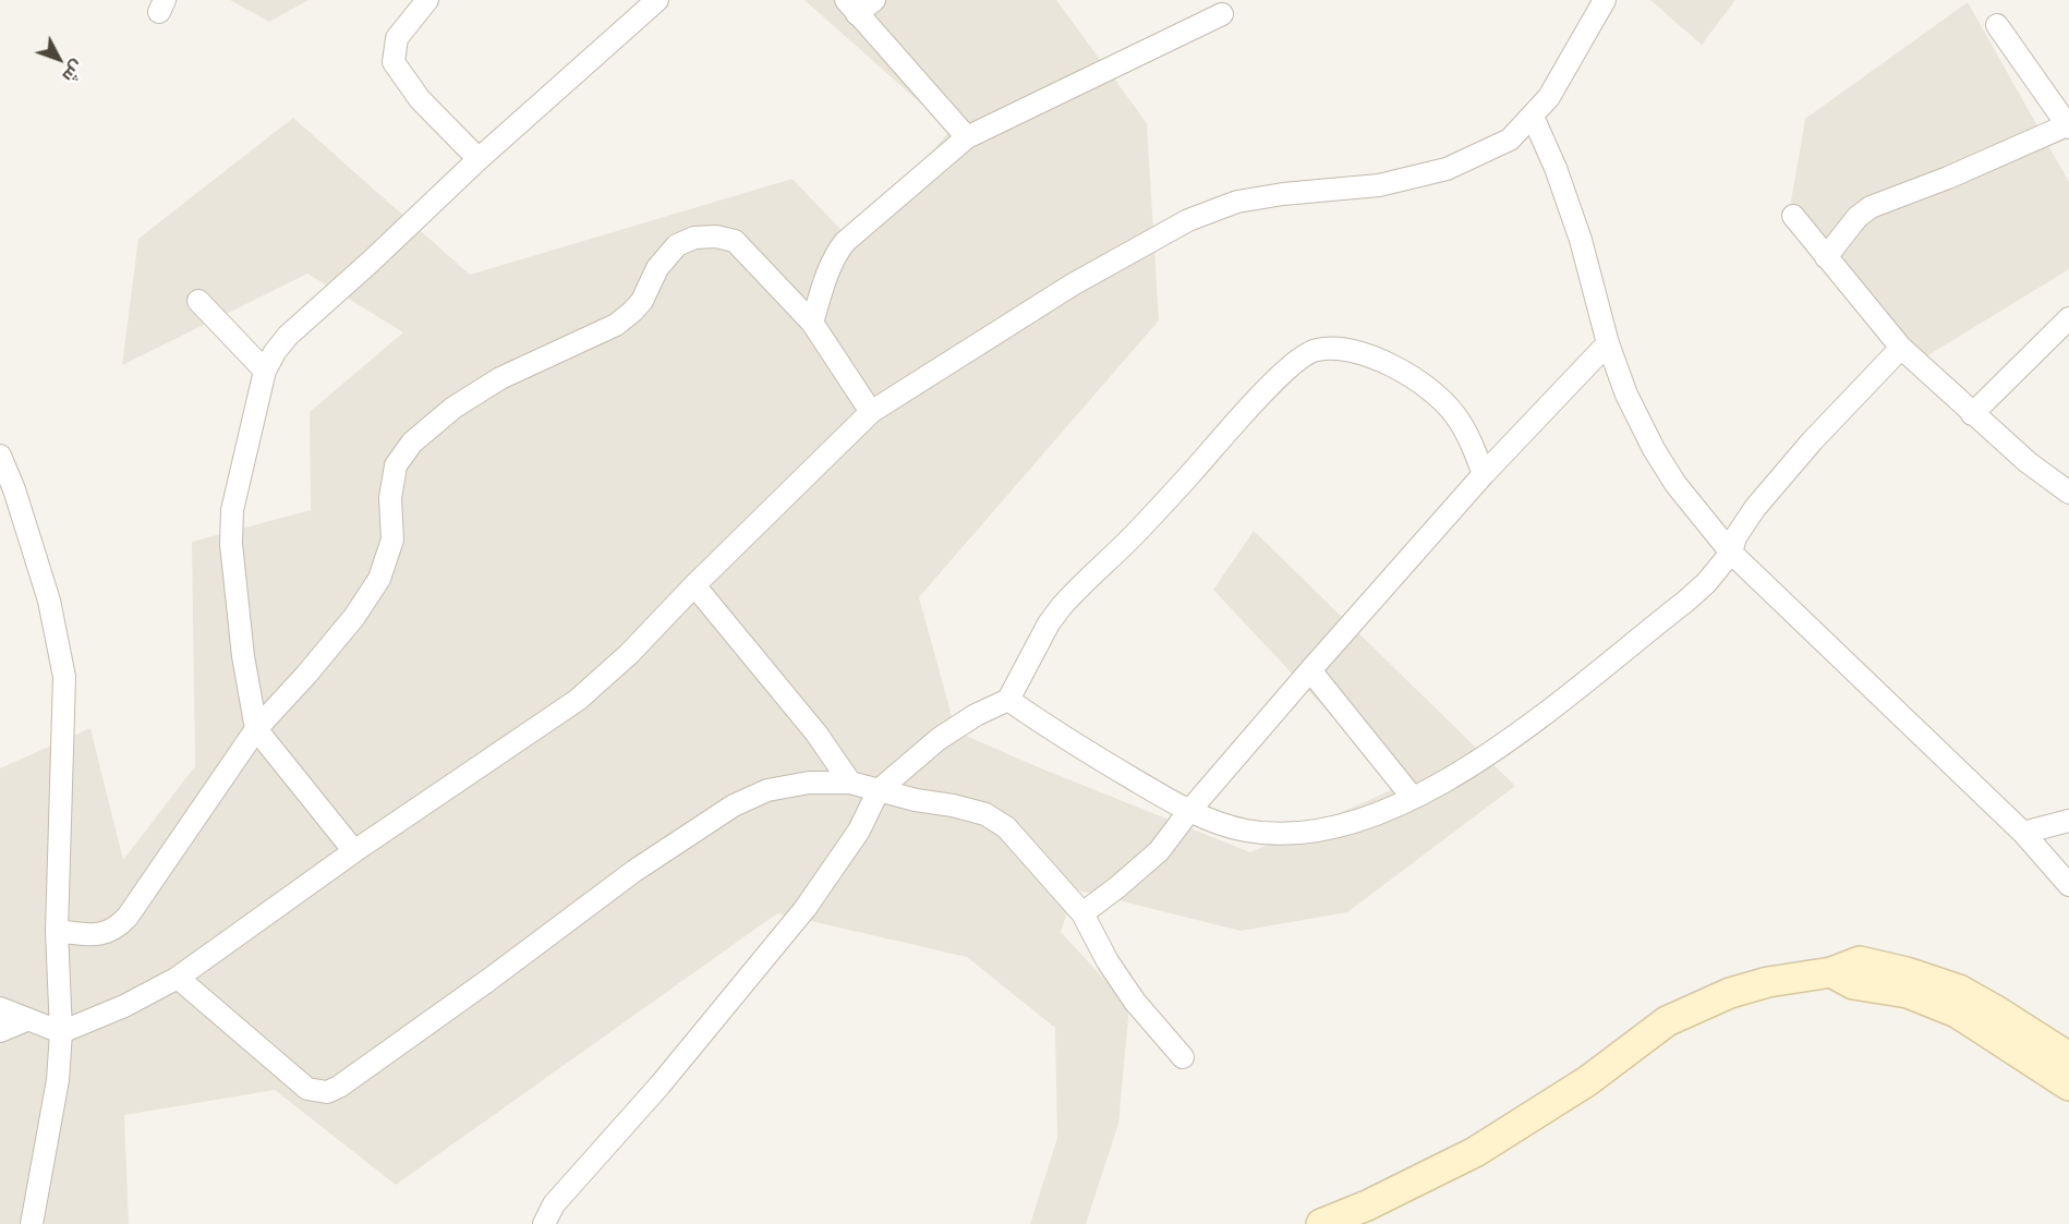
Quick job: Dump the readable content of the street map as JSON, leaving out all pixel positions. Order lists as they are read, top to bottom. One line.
{"north":"bottom right"}
